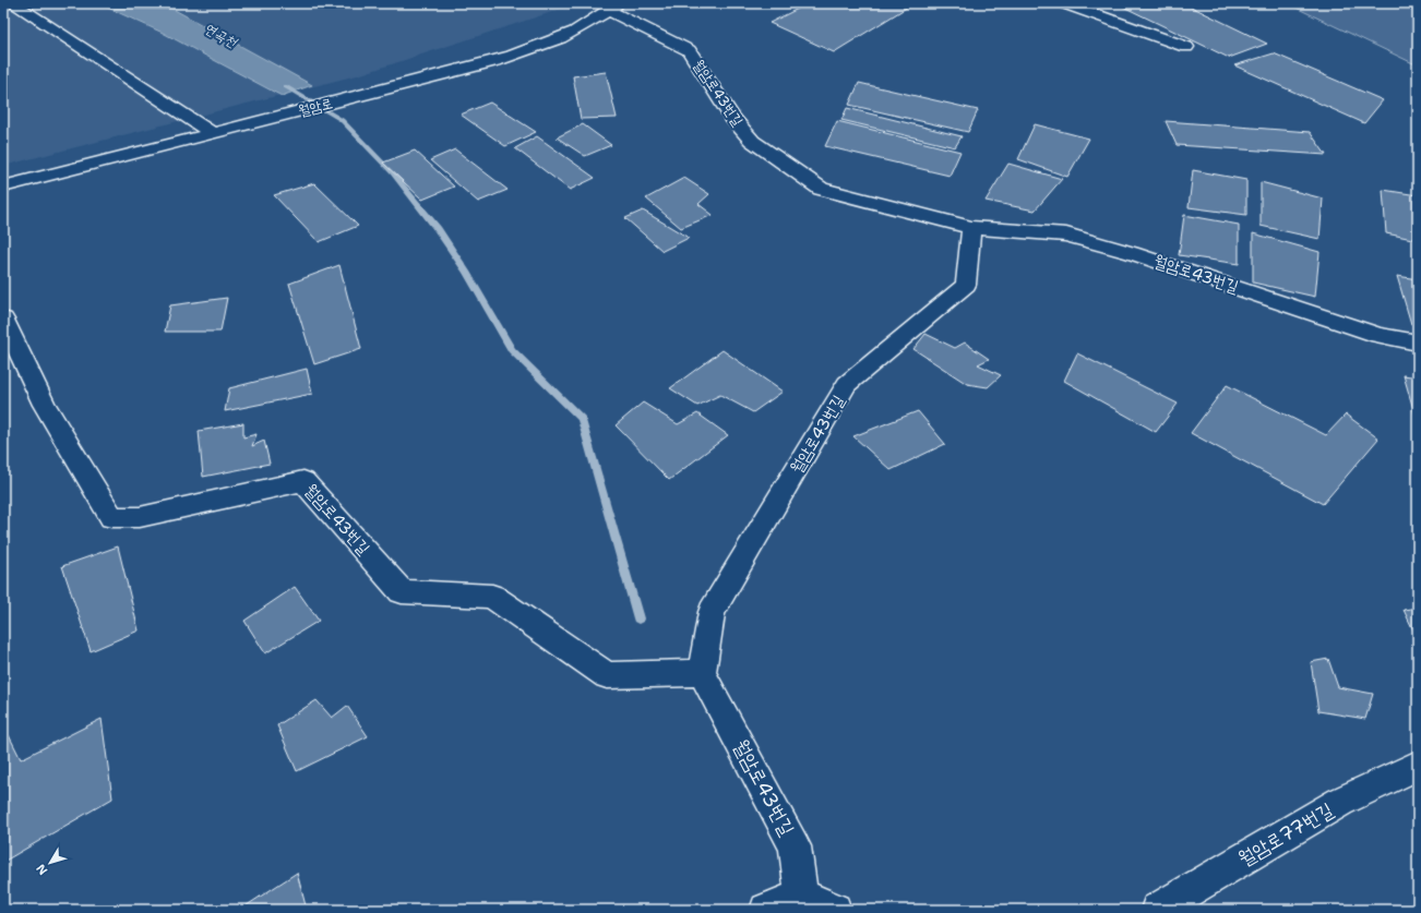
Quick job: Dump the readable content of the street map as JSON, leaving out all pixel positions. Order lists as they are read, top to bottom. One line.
{"streets":{"street":["월암로43번길","월암로","월암로77번길"]},"crossings":[["월암로43번길","월암로"]],"water":["연곡천"],"north":"bottom left"}
